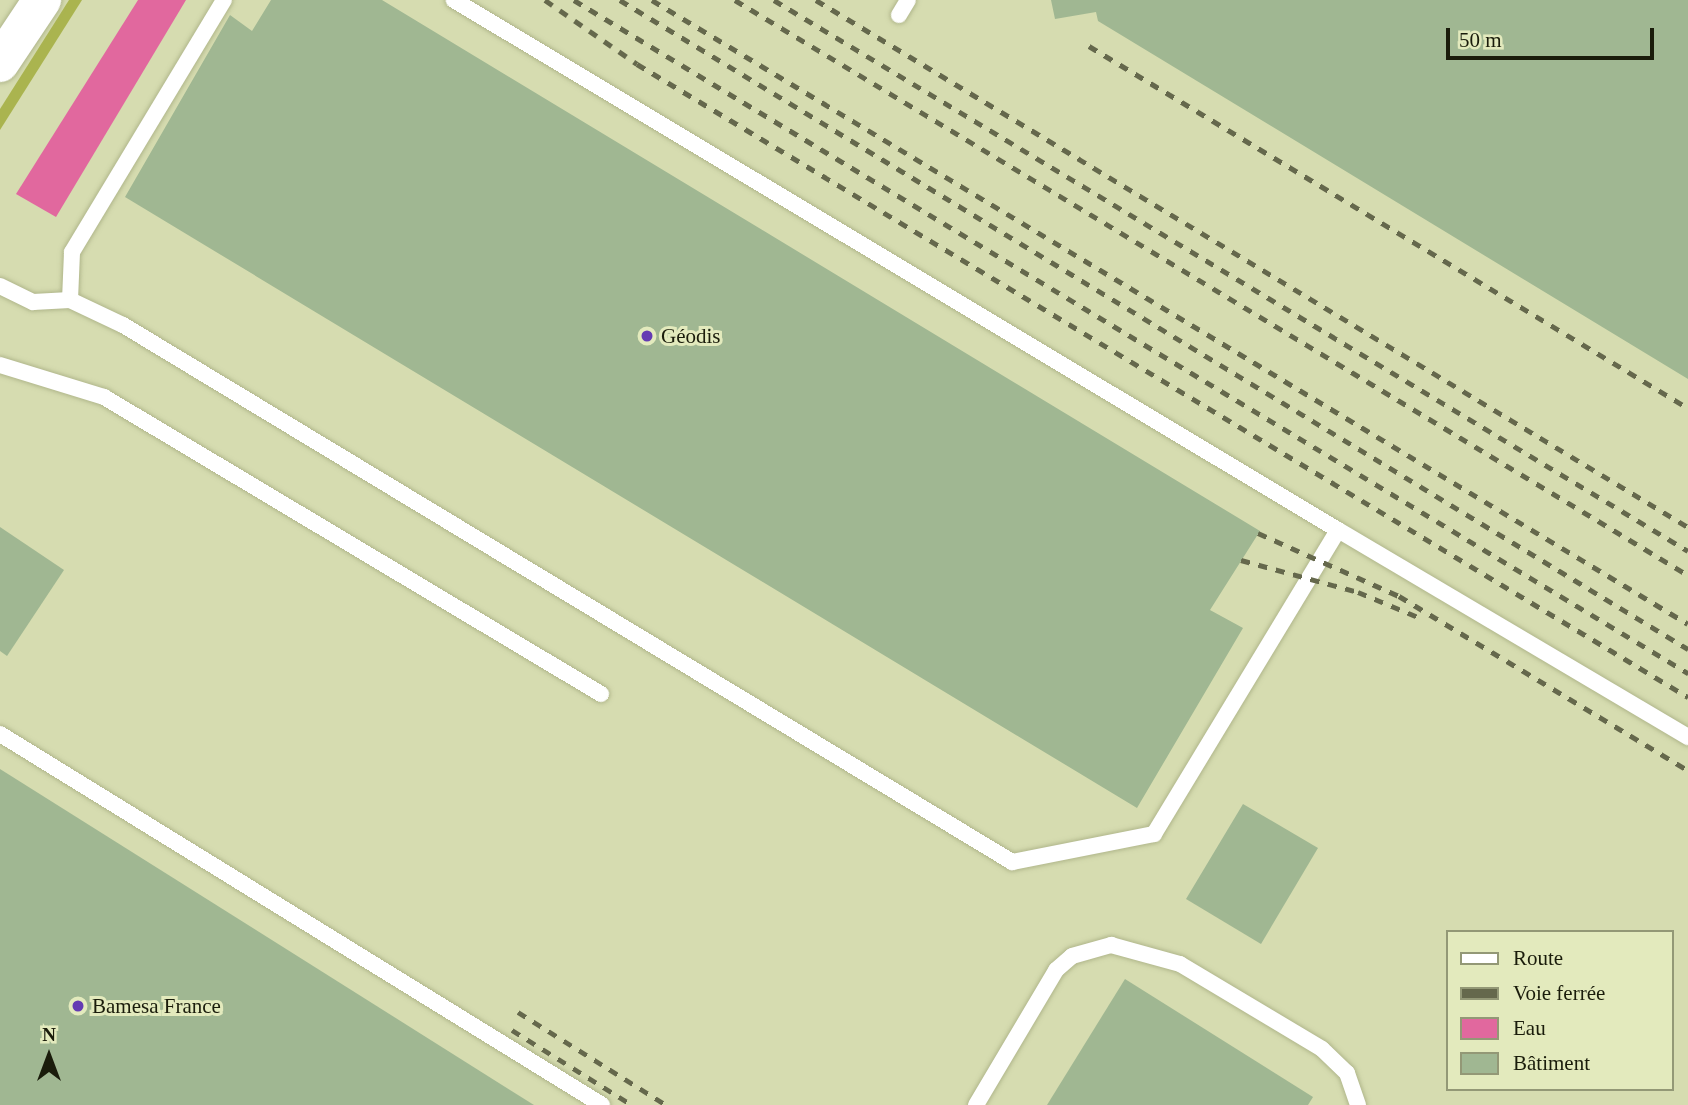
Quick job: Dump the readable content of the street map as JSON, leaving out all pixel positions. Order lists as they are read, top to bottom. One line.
{"places":["Géodis","Bamesa France"],"legend":["Route","Voie ferrée","Eau","Bâtiment"],"scale_bar":"50 m","north":"top"}
